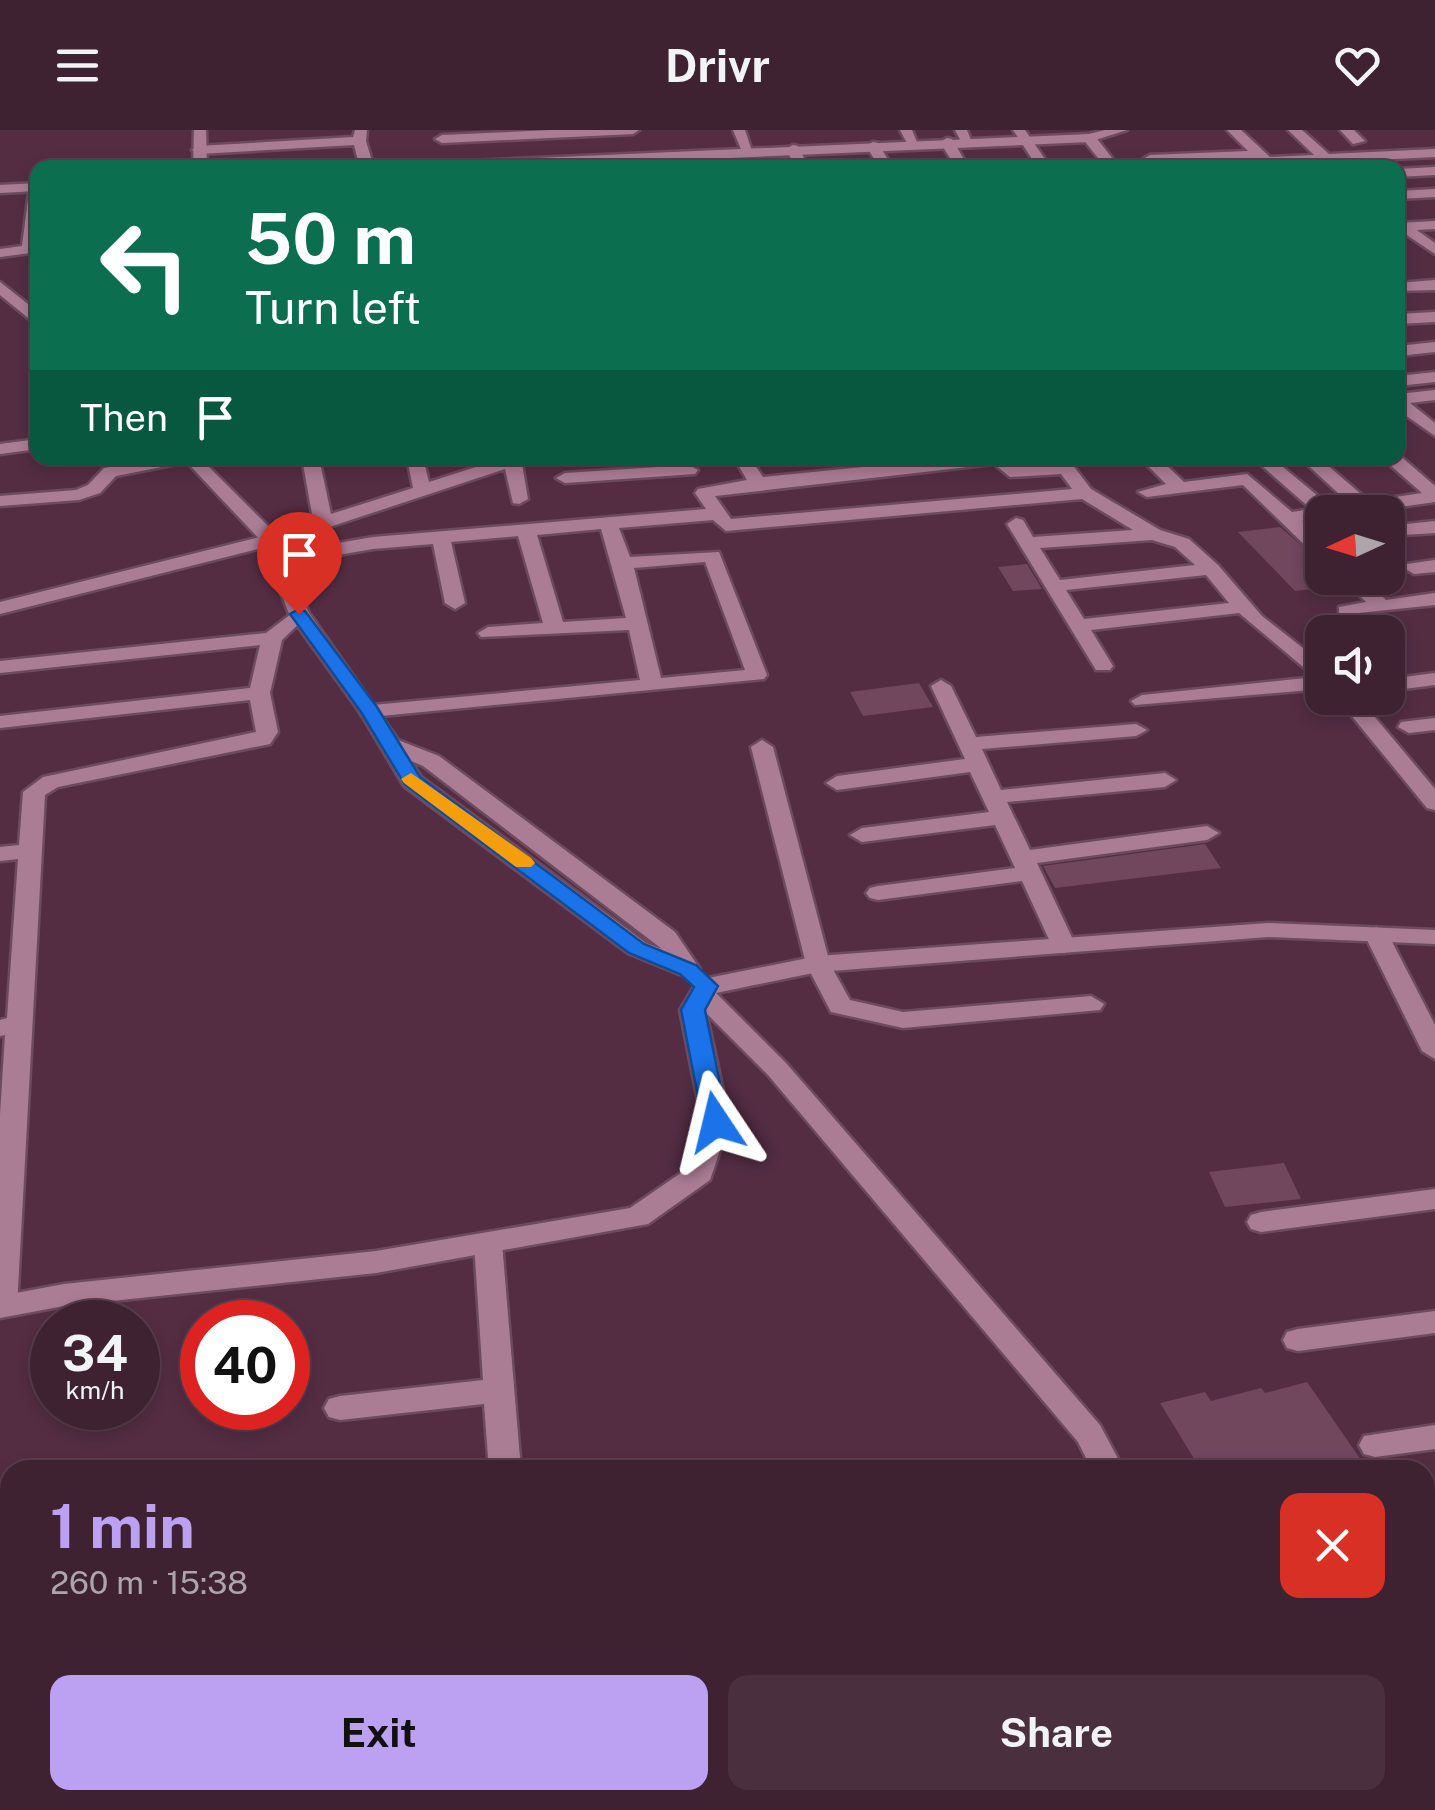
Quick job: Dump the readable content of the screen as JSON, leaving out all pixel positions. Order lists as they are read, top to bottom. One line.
{"north":"left","page":{"header":"Drivr","turn":["50 m","Turn left"],"then":"Then","speed":"34 km/h","limit":"40","heading":["1 min","260 m · 15:38"],"buttons":["Exit","Share"]}}
